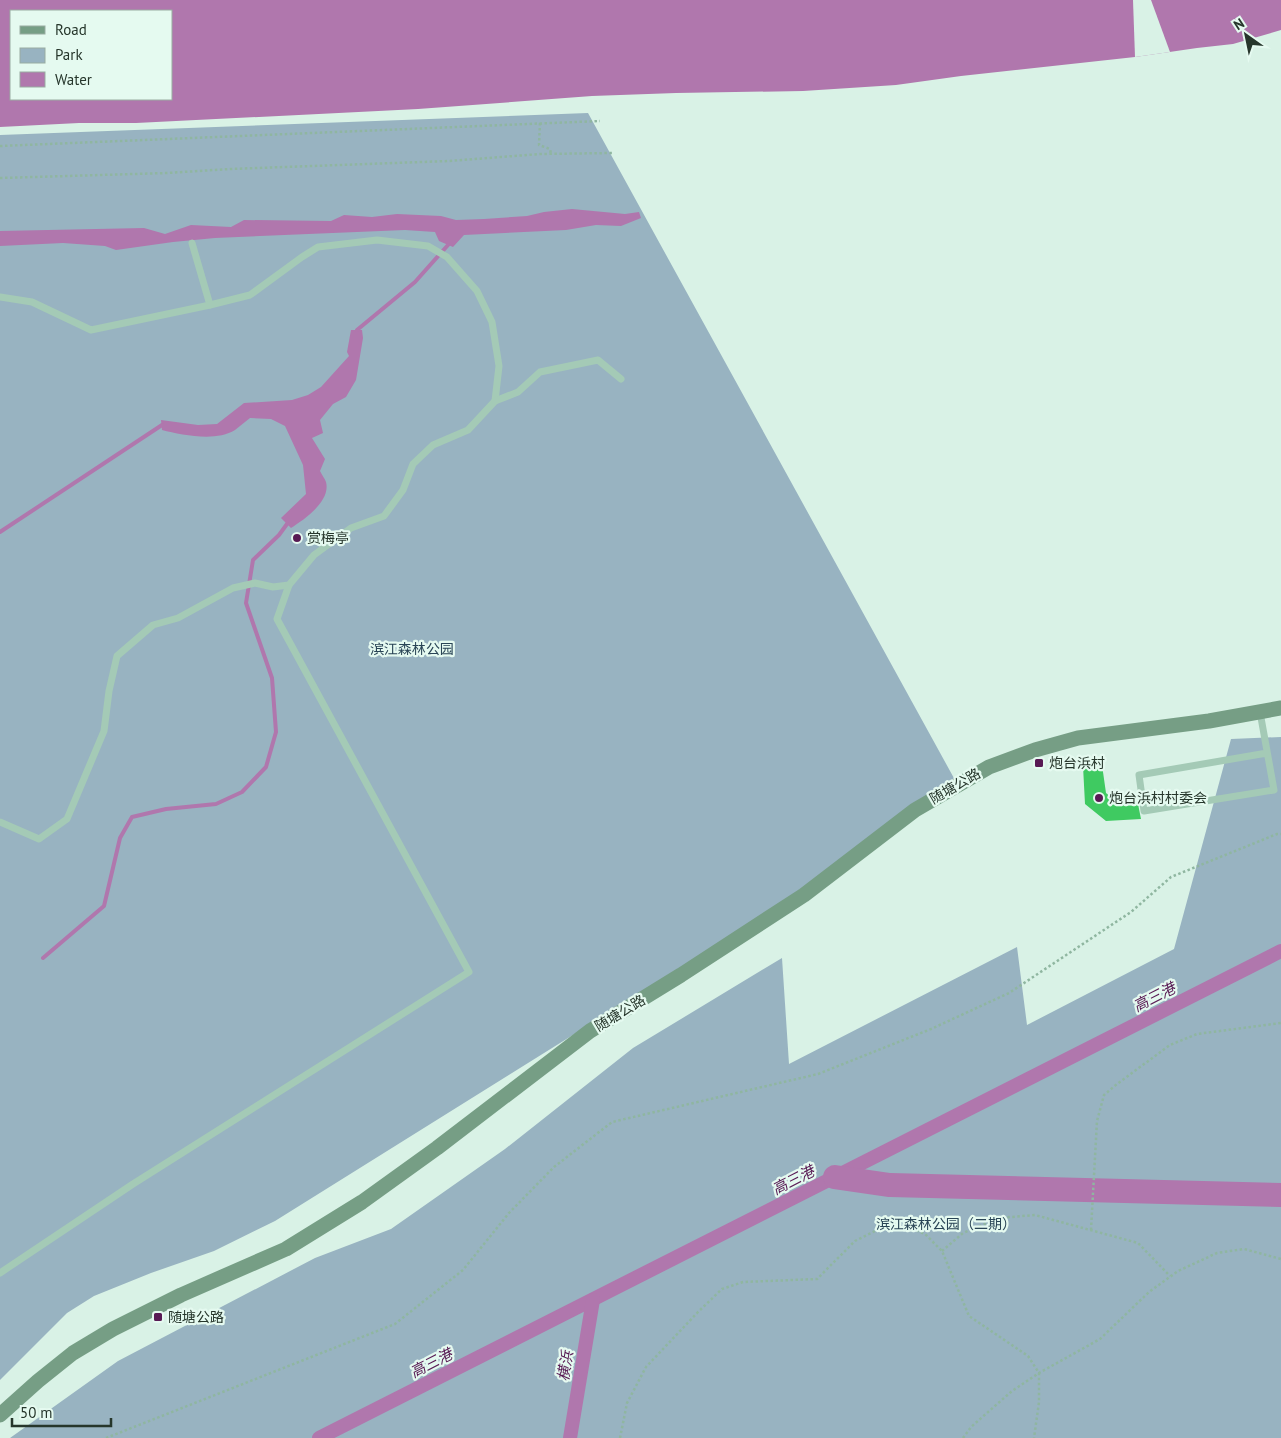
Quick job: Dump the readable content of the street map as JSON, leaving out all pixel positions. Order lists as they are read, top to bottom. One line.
{"streets":{"street":["随塘公路"]},"water":["高三港","横浜"],"parks":["滨江森林公园","滨江森林公园（二期）"],"places":{"other":["赏梅亭","炮台浜村村委会"],"transit":["炮台浜村","随塘公路"]},"legend":["Road","Park","Water"],"scale_bar":"50 m","north":"top left"}
